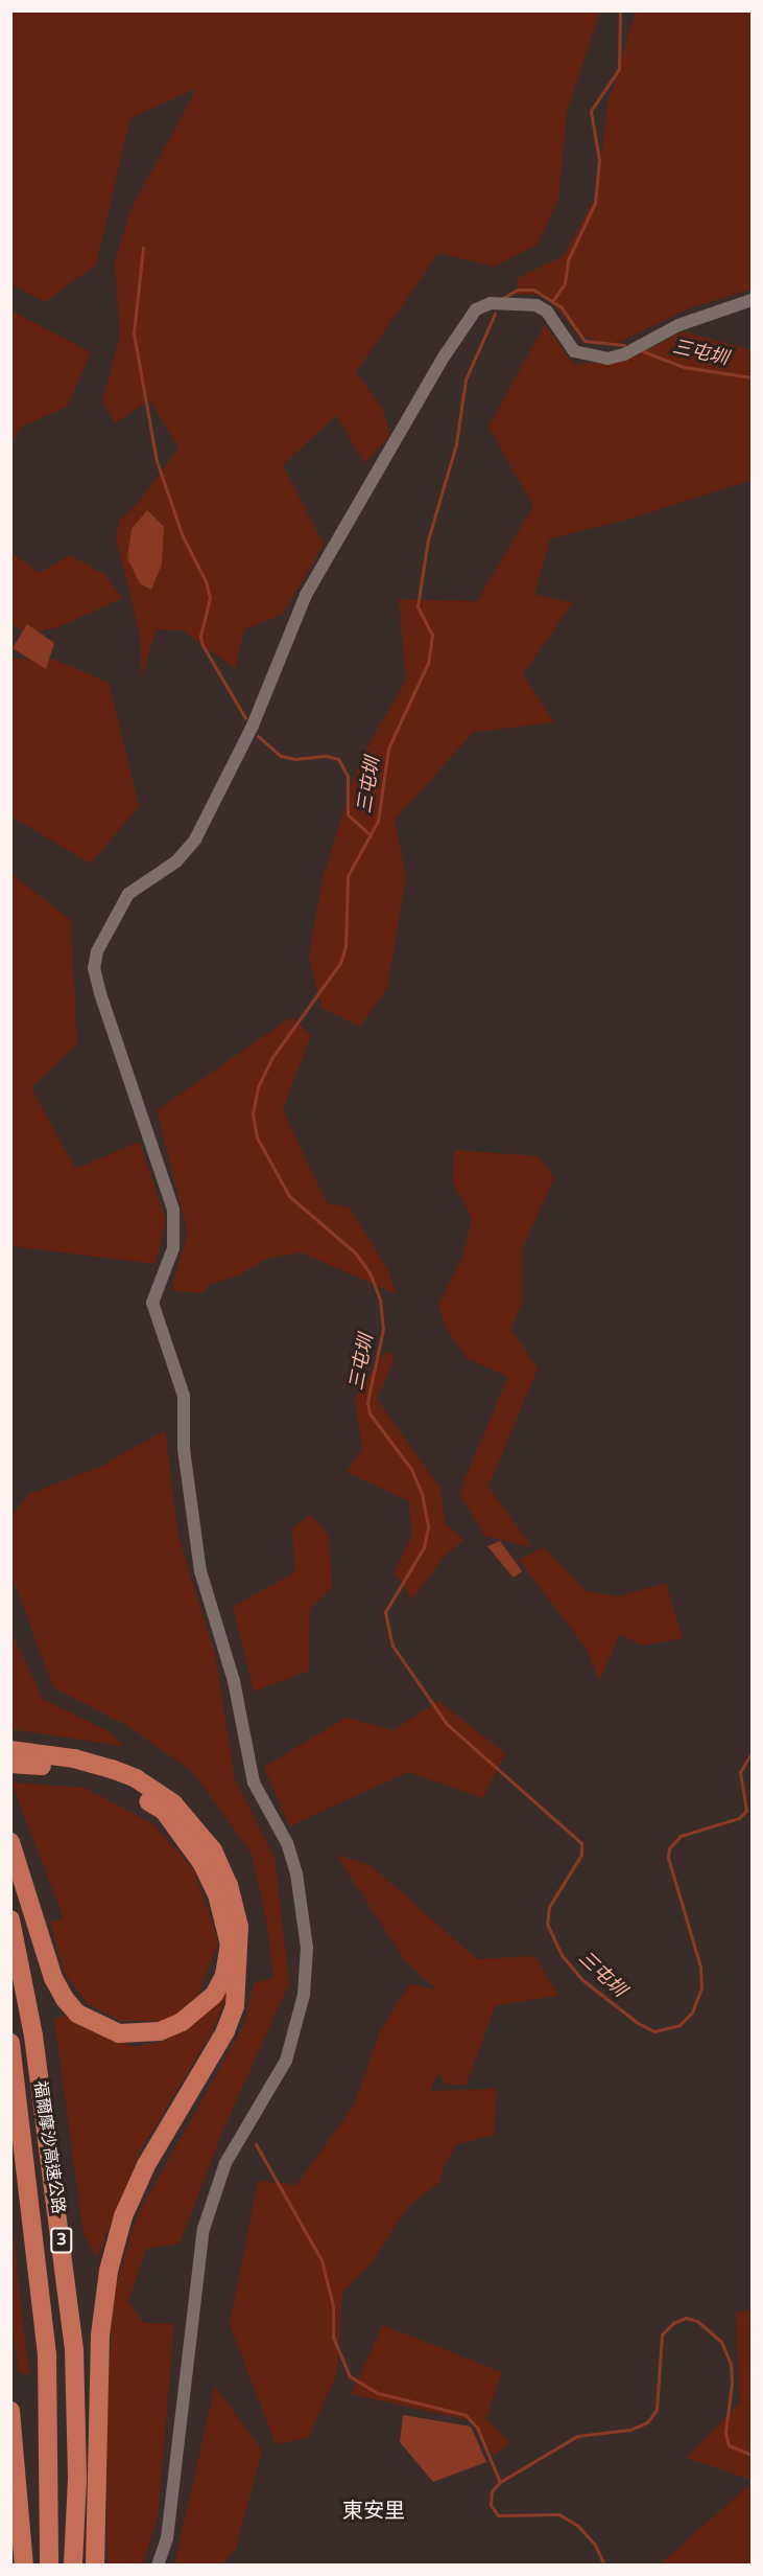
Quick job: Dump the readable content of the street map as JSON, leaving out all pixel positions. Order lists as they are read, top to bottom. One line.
{"streets":{"highway":["福爾摩沙高速公路","3"]},"districts":["東安里"],"water":["三屯圳"]}
